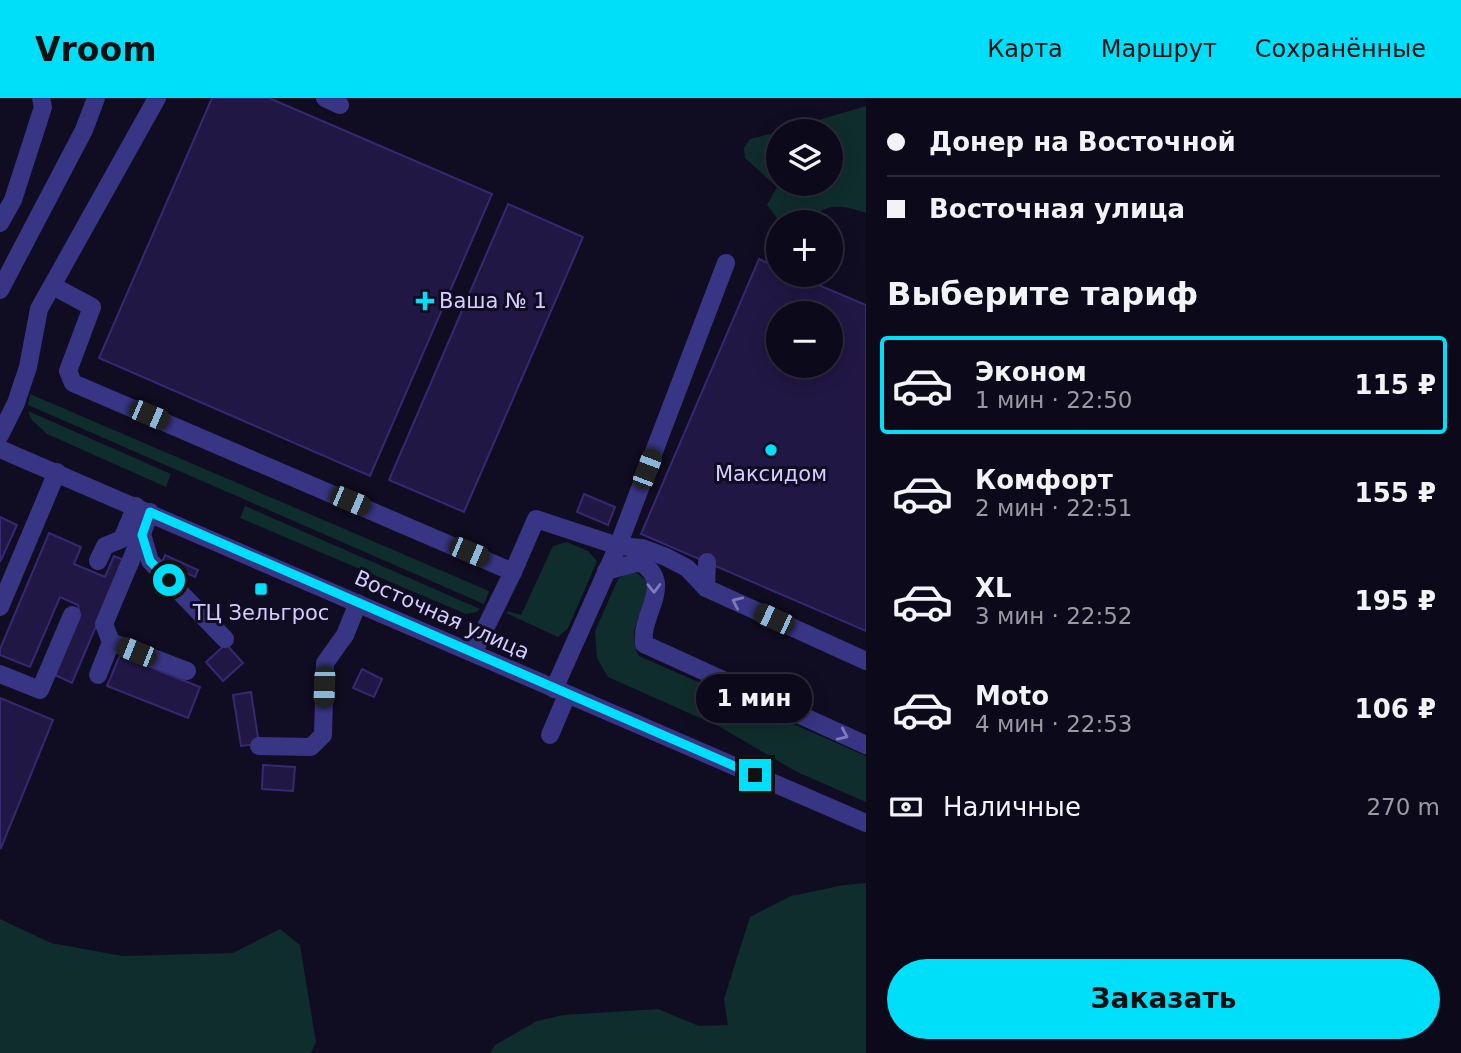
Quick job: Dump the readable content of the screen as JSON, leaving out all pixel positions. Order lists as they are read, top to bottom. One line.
{"streets":{"street":["Восточная улица"]},"places":{"health":["Ваша № 1"],"other":["Максидом"],"transit":["ТЦ Зельгрос"]},"page":{"header":"Vroom","nav":["Карта","Маршрут","Сохранённые"],"banner":["Донер на Восточной","Восточная улица"],"map_buttons":["+","−"],"heading":"Выберите тариф","list":[{"name":"Эконом","note":"1 мин · 22:50","value":"115 ₽"},{"name":"Комфорт","note":"2 мин · 22:51","value":"155 ₽"},{"name":"XL","note":"3 мин · 22:52","value":"195 ₽"},{"name":"Moto","note":"4 мин · 22:53","value":"106 ₽"}],"bubble":"1 мин","pay":["Наличные","270 m"],"buttons":"Заказать"}}
